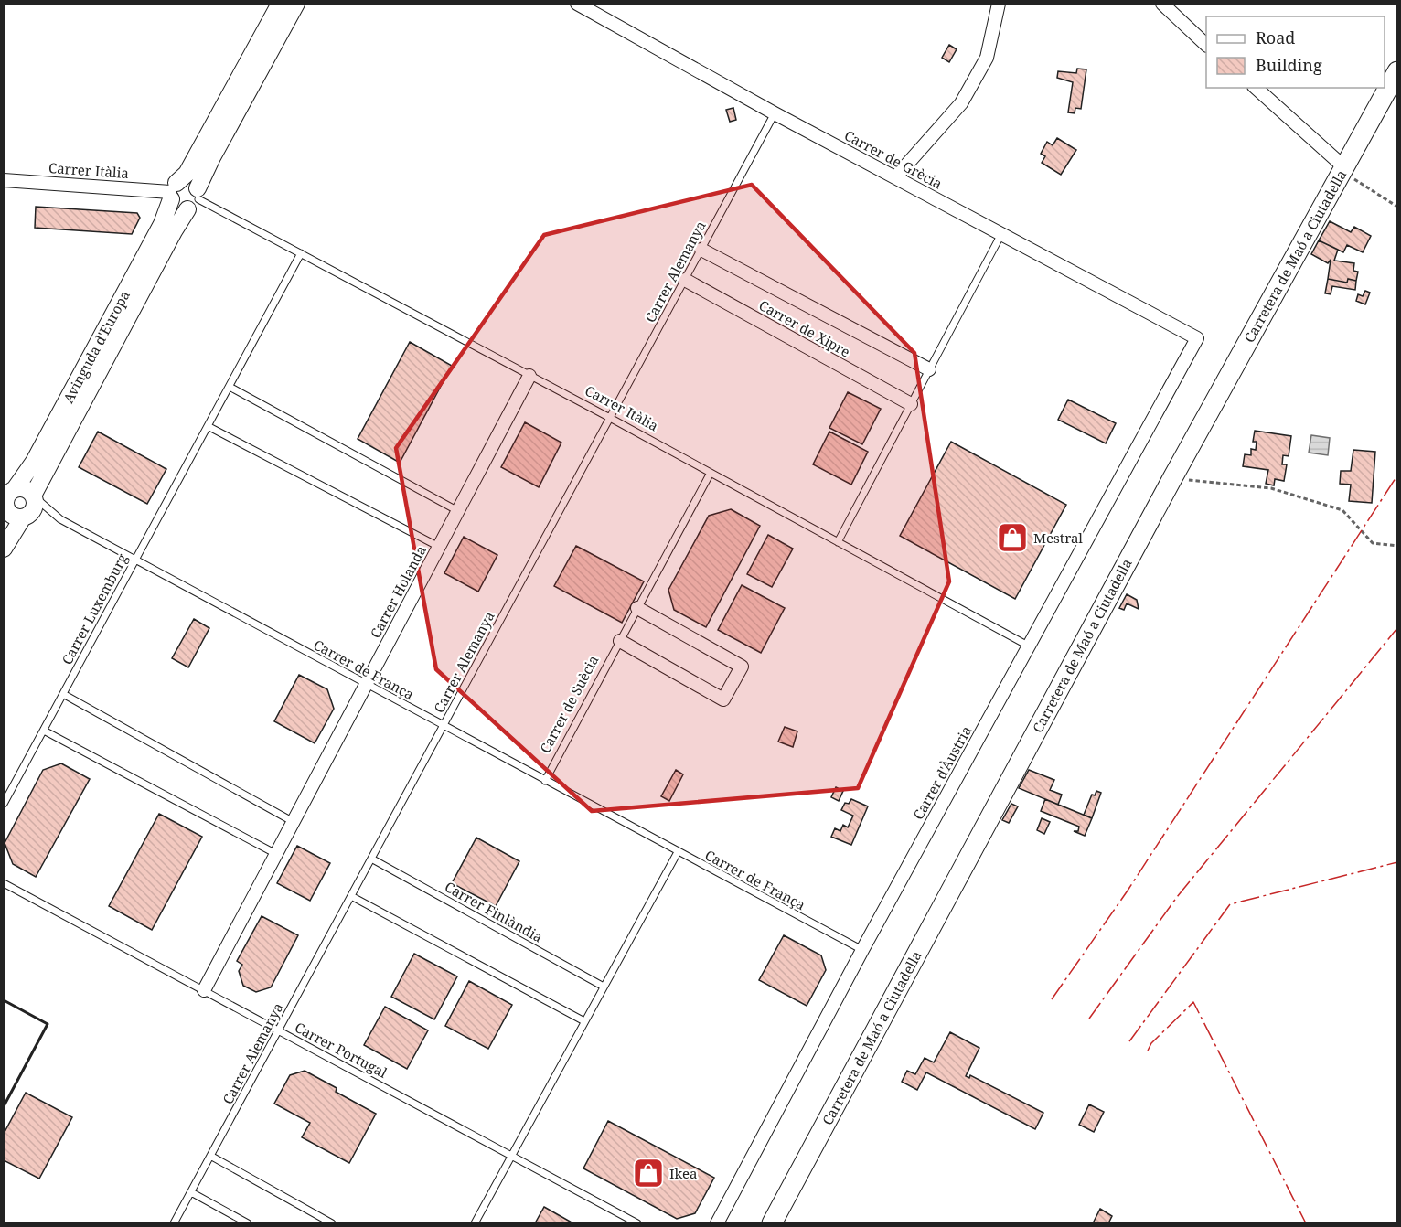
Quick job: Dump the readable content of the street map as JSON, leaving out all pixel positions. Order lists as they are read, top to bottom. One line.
{"streets":{"main road":["Carretera de Maó a Ciutadella"],"street":["Carrer de Grècia","Carrer Itàlia","Carrer de Xipre","Avinguda d'Europa","Carrer Holanda","Carrer d'Àustria"],"lane":["Carrer Alemanya","Carrer Luxemburg","Carrer de França","Carrer de Suècia","Carrer Finlàndia","Carrer Portugal"]},"crossings":[["Carrer de Grècia","Carrer Alemanya"],["Carrer de Grècia","Carrer d'Àustria"],["Carrer Itàlia","Carrer Alemanya"],["Carrer Itàlia","Avinguda d'Europa"],["Carrer Itàlia","Carrer Holanda"],["Carrer Itàlia","Carrer Luxemburg"],["Carrer Itàlia","Carrer de Suècia"],["Carrer Itàlia","Carrer d'Àustria"],["Carrer Alemanya","Carrer de Xipre"],["Carrer Alemanya","Carrer de França"],["Carrer Alemanya","Carrer Finlàndia"],["Carrer Alemanya","Carrer Portugal"],["Avinguda d'Europa","Carrer de França"],["Carrer Holanda","Carrer de França"],["Carrer Holanda","Carrer Portugal"],["Carrer Luxemburg","Carrer de França"],["Carrer de França","Carrer de Suècia"],["Carrer de França","Carrer d'Àustria"]],"places":{"shop":["Mestral","Ikea"]},"legend":["Road","Building"]}
